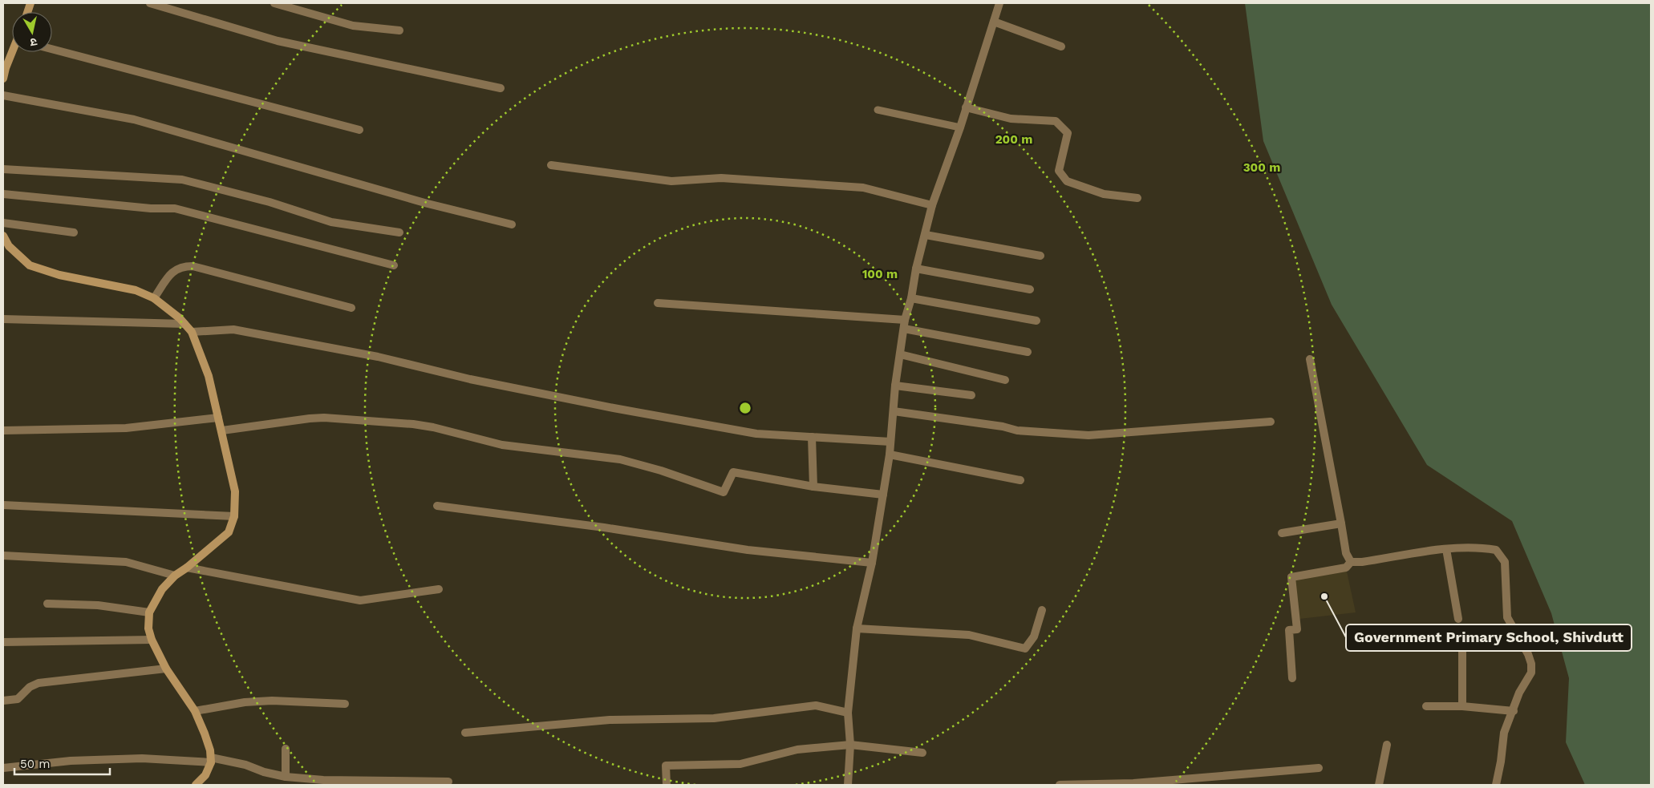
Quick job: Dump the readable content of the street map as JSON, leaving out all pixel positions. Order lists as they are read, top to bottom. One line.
{"places":["Government Primary School, Shivdutt"],"scale_bar":"50 m","north":"bottom","rings":["200 m","300 m","100 m"]}
